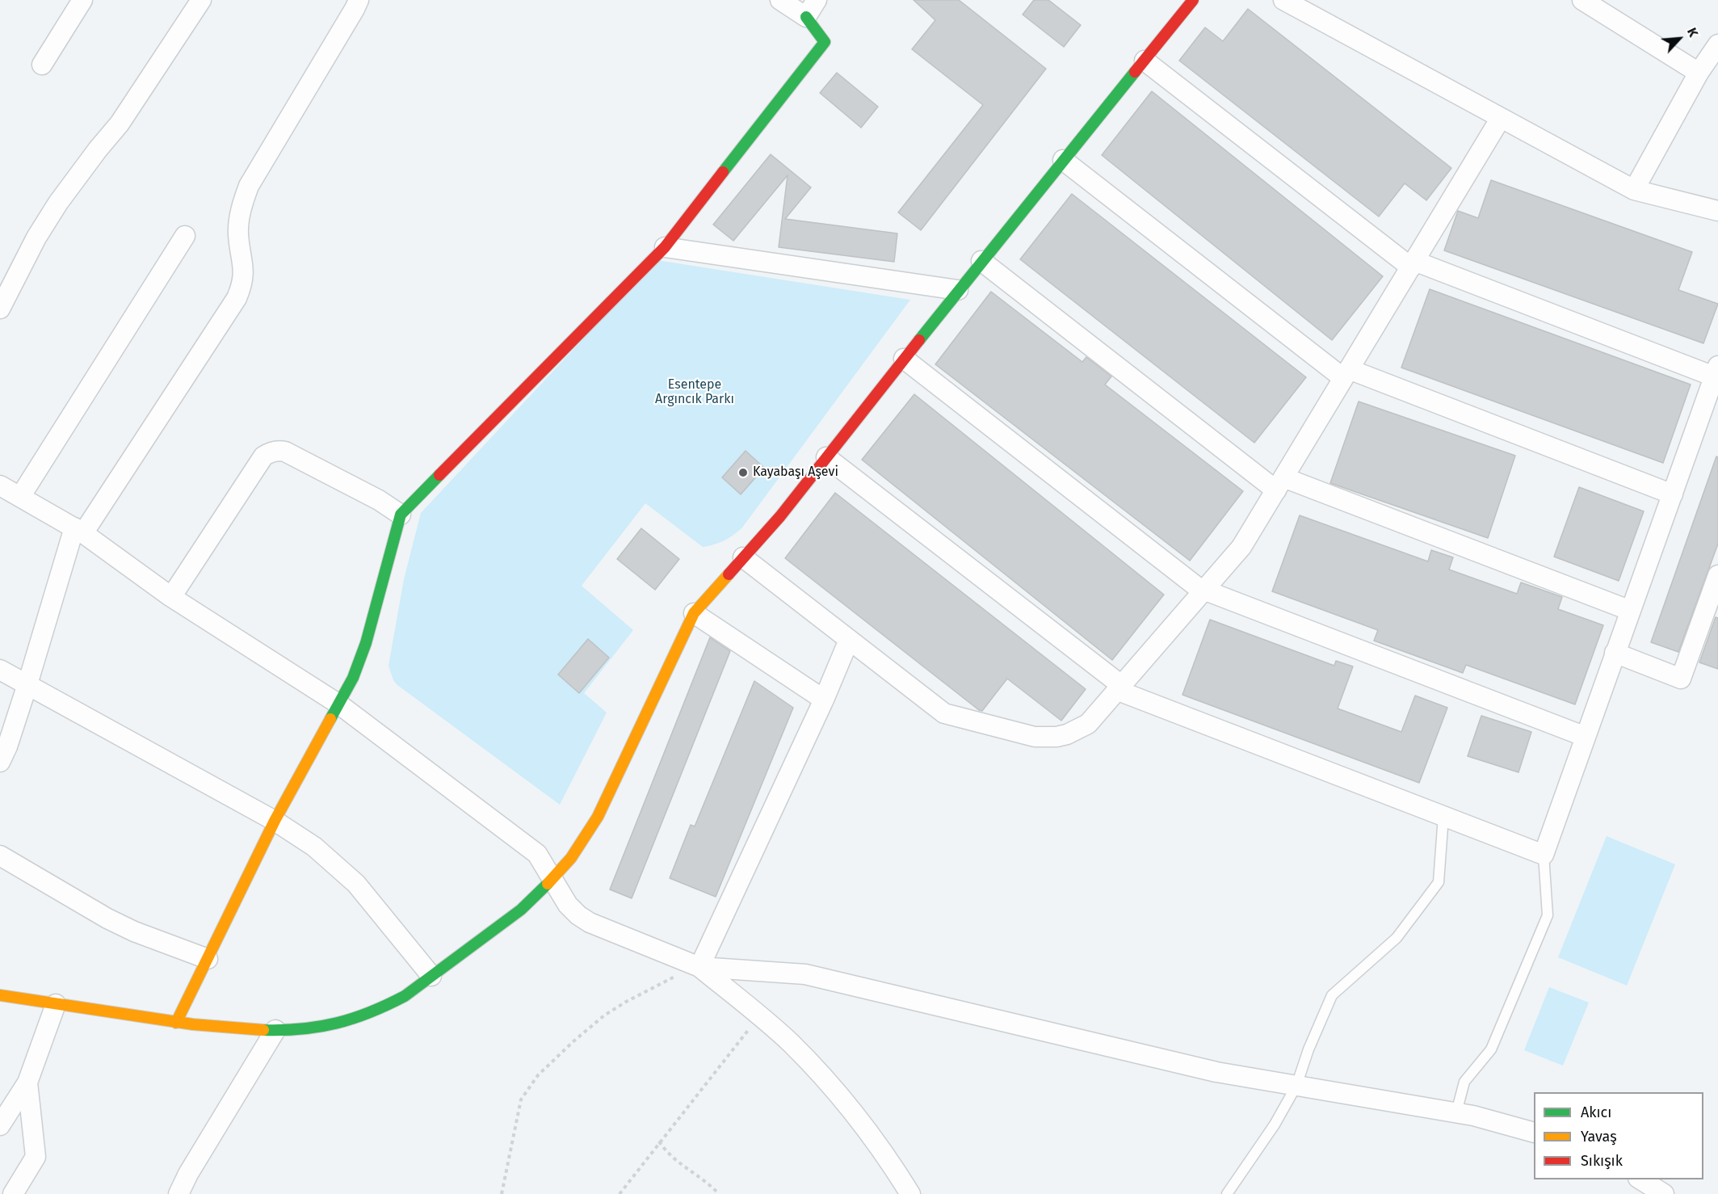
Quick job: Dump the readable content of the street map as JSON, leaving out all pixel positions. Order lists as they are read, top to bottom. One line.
{"parks":["Esentepe Argıncık Parkı"],"places":["Kayabaşı Aşevi"],"legend":["Akıcı","Yavaş","Sıkışık"],"north":"top right"}
